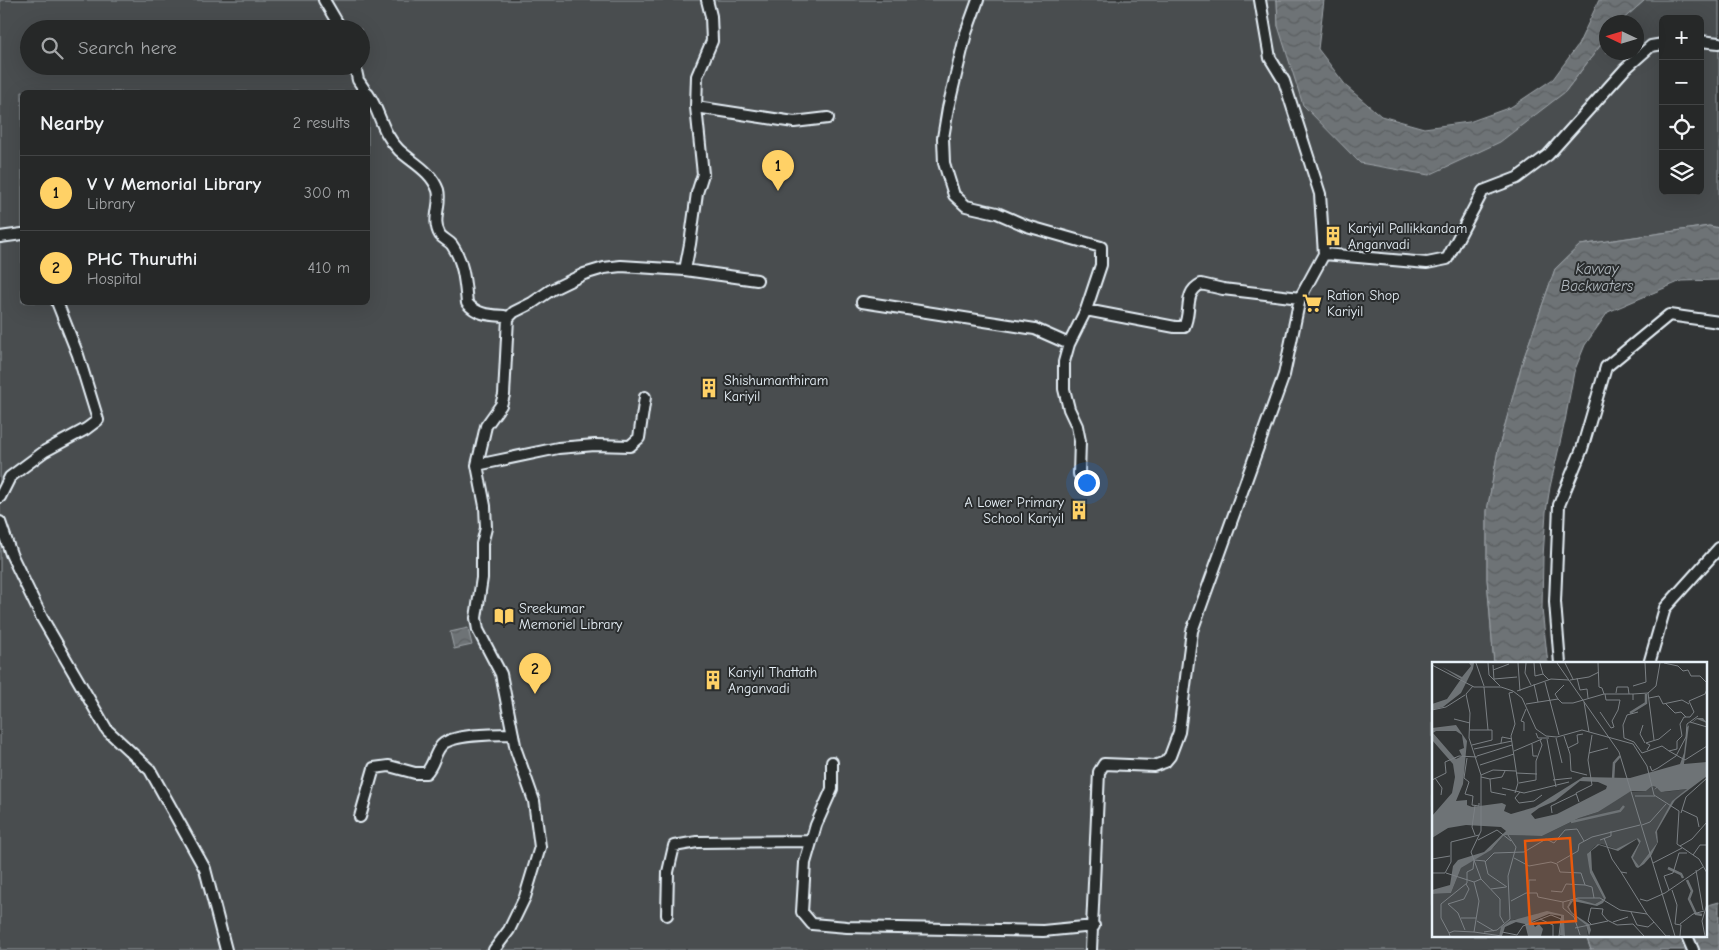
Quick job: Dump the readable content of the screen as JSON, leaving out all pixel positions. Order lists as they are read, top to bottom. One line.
{"water":["Kavvay Backwaters"],"places":{"building":["Kariyil Pallikkandam Anganvadi","Shishumanthiram Kariyil","A Lower Primary School Kariyil","Kariyil Thattath Anganvadi"],"supermarket":["Ration Shop Kariyil"],"library":["Sreekumar Memoriel Library"]},"north":"left","page":{"map_buttons":["+","−"],"search":"Search here","heading":["Nearby","2 results"],"pins":["1","2"],"list":[{"mark":"1","name":"V V Memorial Library","note":"Library","value":"300 m"},{"mark":"2","name":"PHC Thuruthi","note":"Hospital","value":"410 m"}]}}
